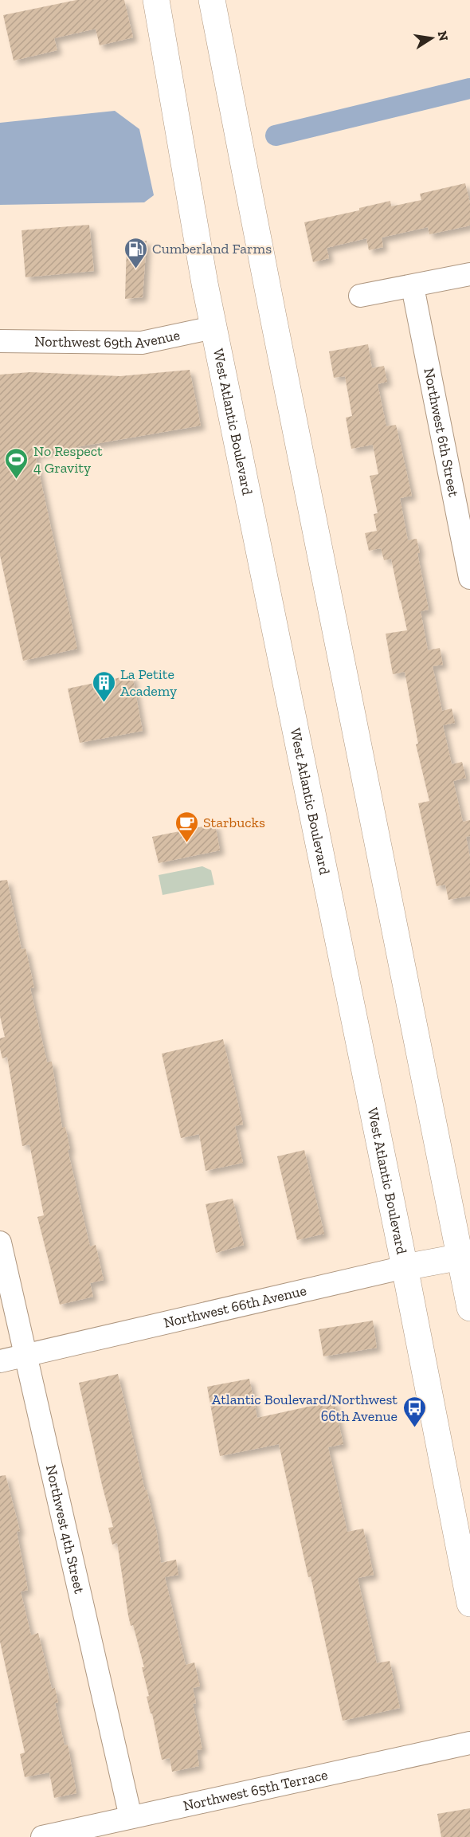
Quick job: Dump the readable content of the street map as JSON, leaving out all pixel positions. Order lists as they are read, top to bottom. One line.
{"streets":{"main road":["West Atlantic Boulevard","Northwest 66th Avenue"],"street":["Northwest 69th Avenue","Northwest 6th Street","Northwest 4th Street","Northwest 65th Terrace"]},"crossings":[["Northwest 69th Avenue","West Atlantic Boulevard"],["West Atlantic Boulevard","Northwest 66th Avenue"],["Northwest 66th Avenue","Northwest 4th Street"],["Northwest 4th Street","Northwest 65th Terrace"]],"places":{"fuel station":["Cumberland Farms"],"sports":["No Respect 4 Gravity"],"building":["La Petite Academy"],"cafe":["Starbucks"],"bus stop":["Atlantic Boulevard/Northwest 66th Avenue"]},"north":"right"}
